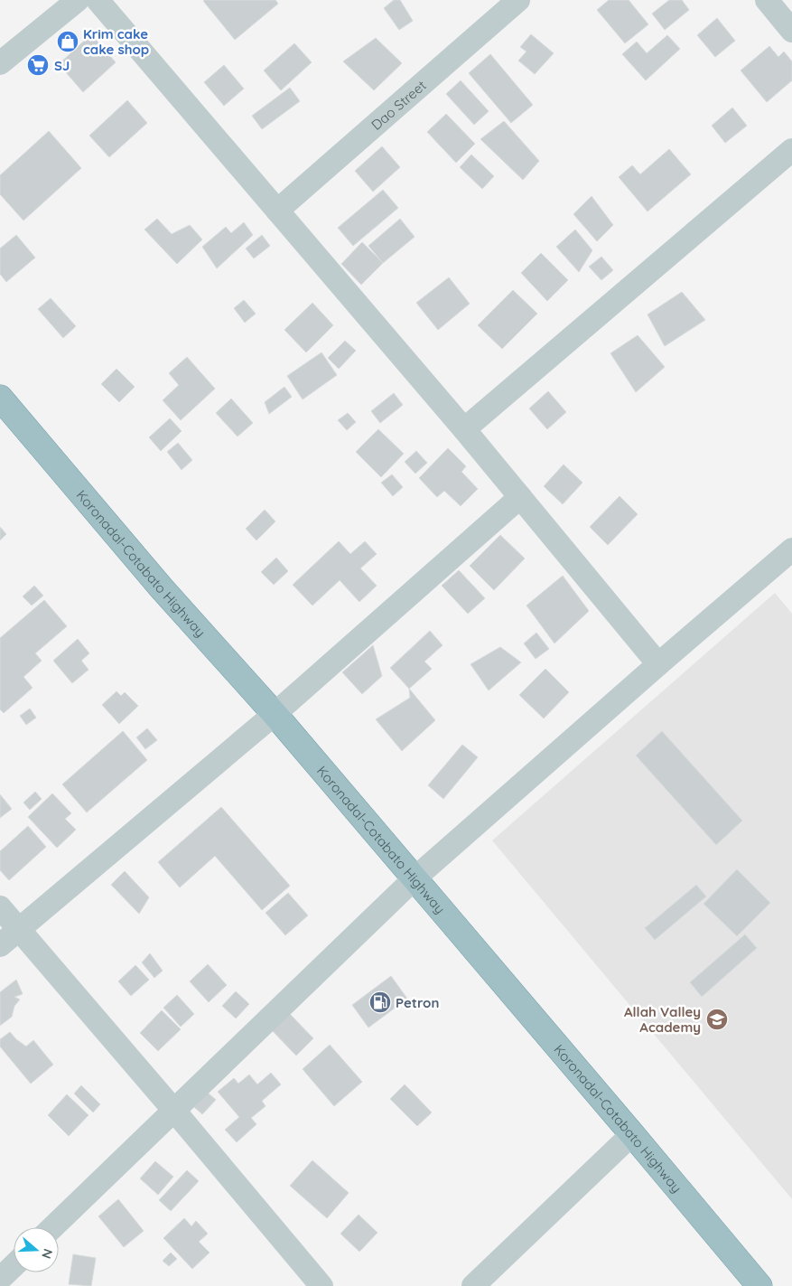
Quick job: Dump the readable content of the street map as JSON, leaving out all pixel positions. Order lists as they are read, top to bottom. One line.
{"streets":{"highway":["Koronadal-Cotabato Highway"],"street":["Dao Street"]},"places":{"shop":["Krim cake cake shop"],"supermarket":["SJ"],"fuel station":["Petron"],"school or university":["Allah Valley Academy"]},"north":"right"}
